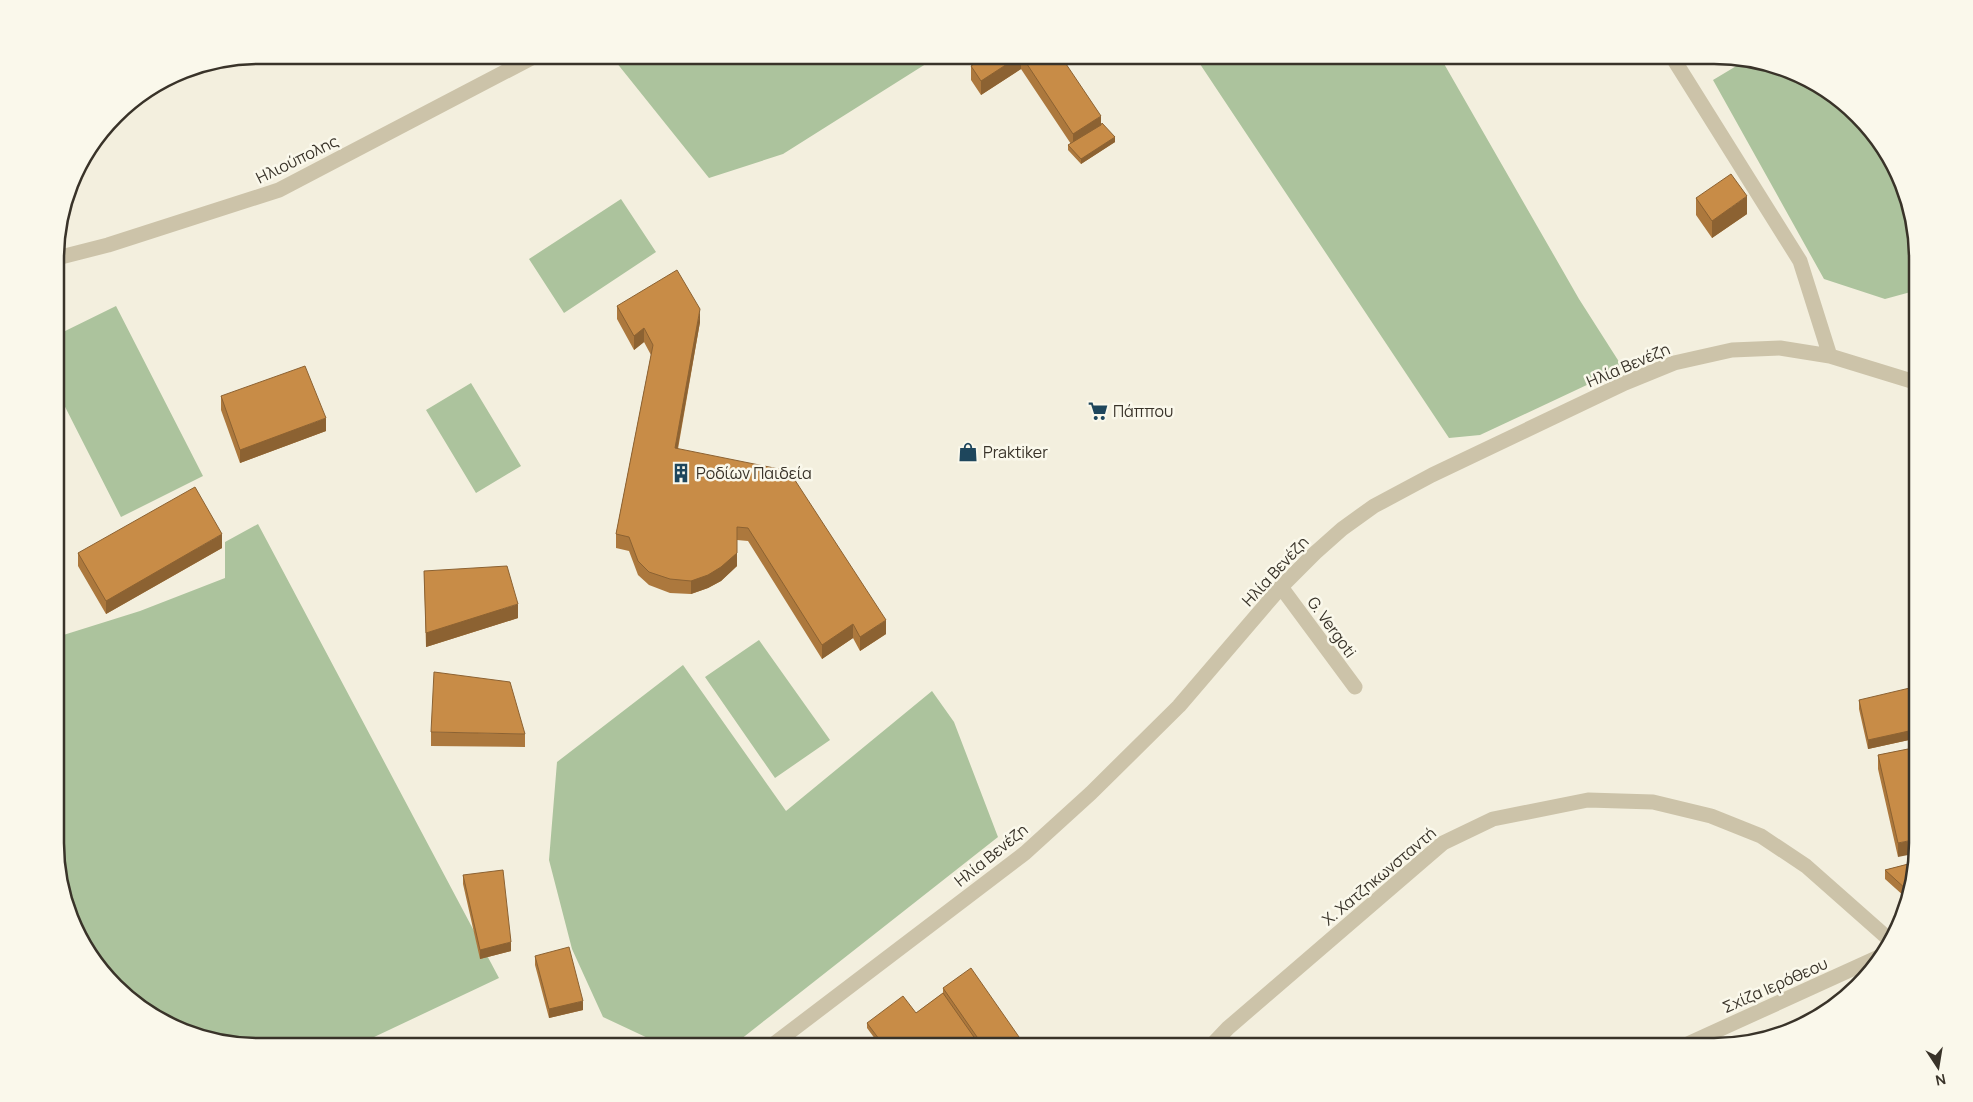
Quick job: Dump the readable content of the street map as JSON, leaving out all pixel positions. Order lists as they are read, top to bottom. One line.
{"streets":{"street":["Ηλιούπολης","Ηλία Βενέζη","G. Vergoti","Χ. Χατζηκωνσταντή","Σχίζα Ιερόθεου"]},"crossings":[["Ηλία Βενέζη","G. Vergoti"]],"places":{"supermarket":["Πάππου"],"shop":["Praktiker"],"building":["Ροδίων Παιδεία"]},"north":"bottom"}
